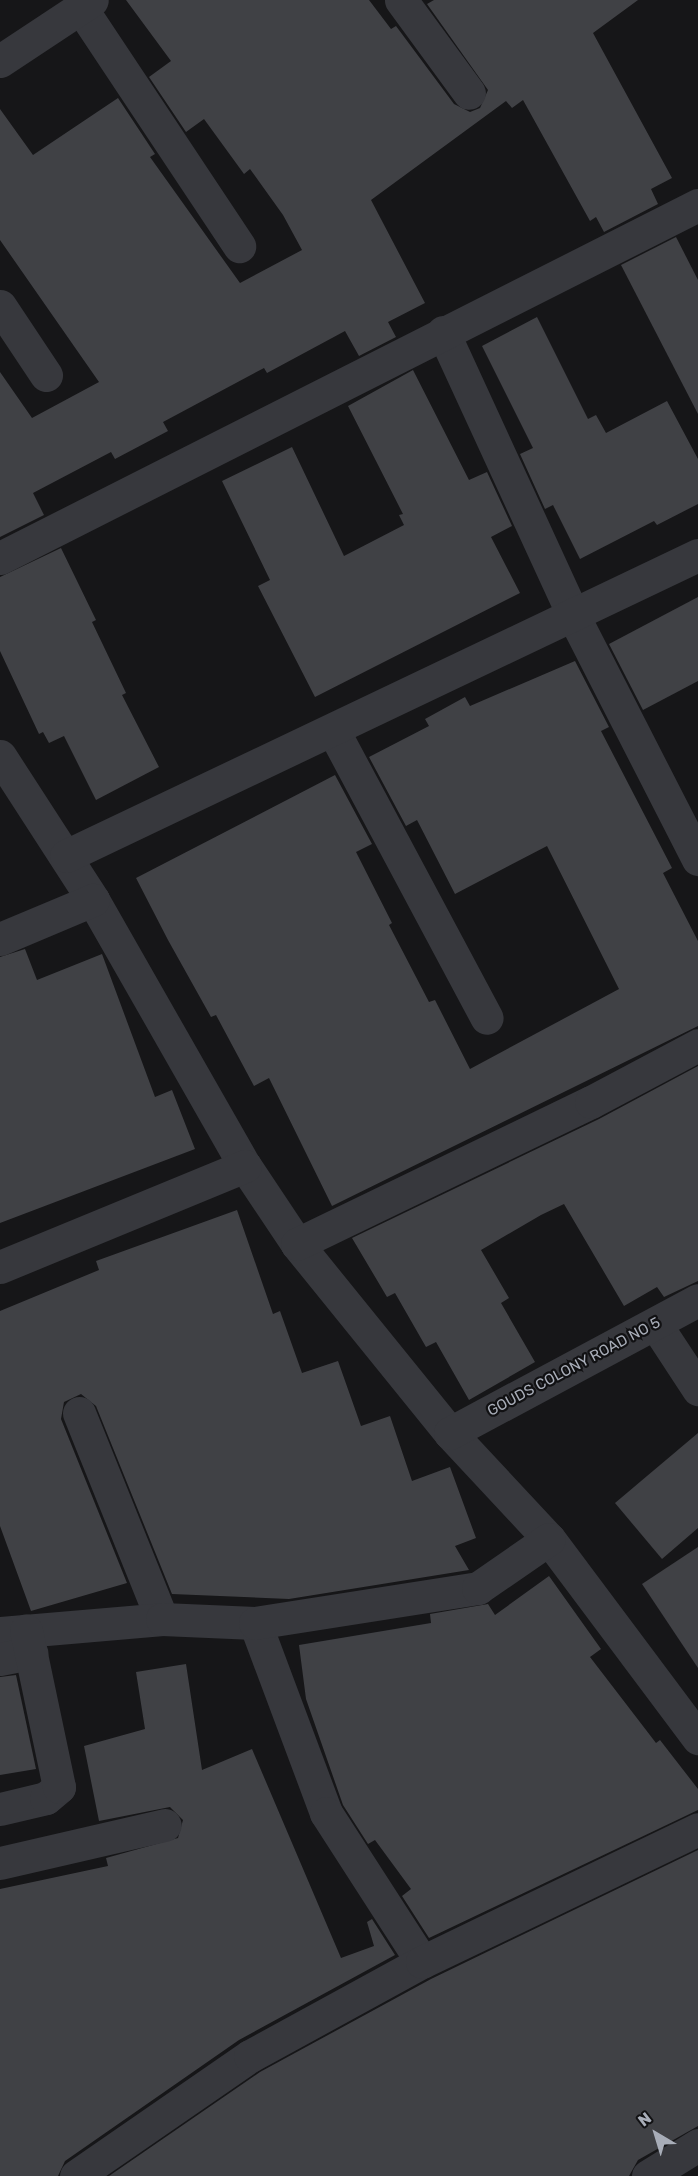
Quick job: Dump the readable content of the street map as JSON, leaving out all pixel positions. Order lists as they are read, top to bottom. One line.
{"streets":{"street":["GOUDS COLONY ROAD NO 5"]},"north":"top left"}
